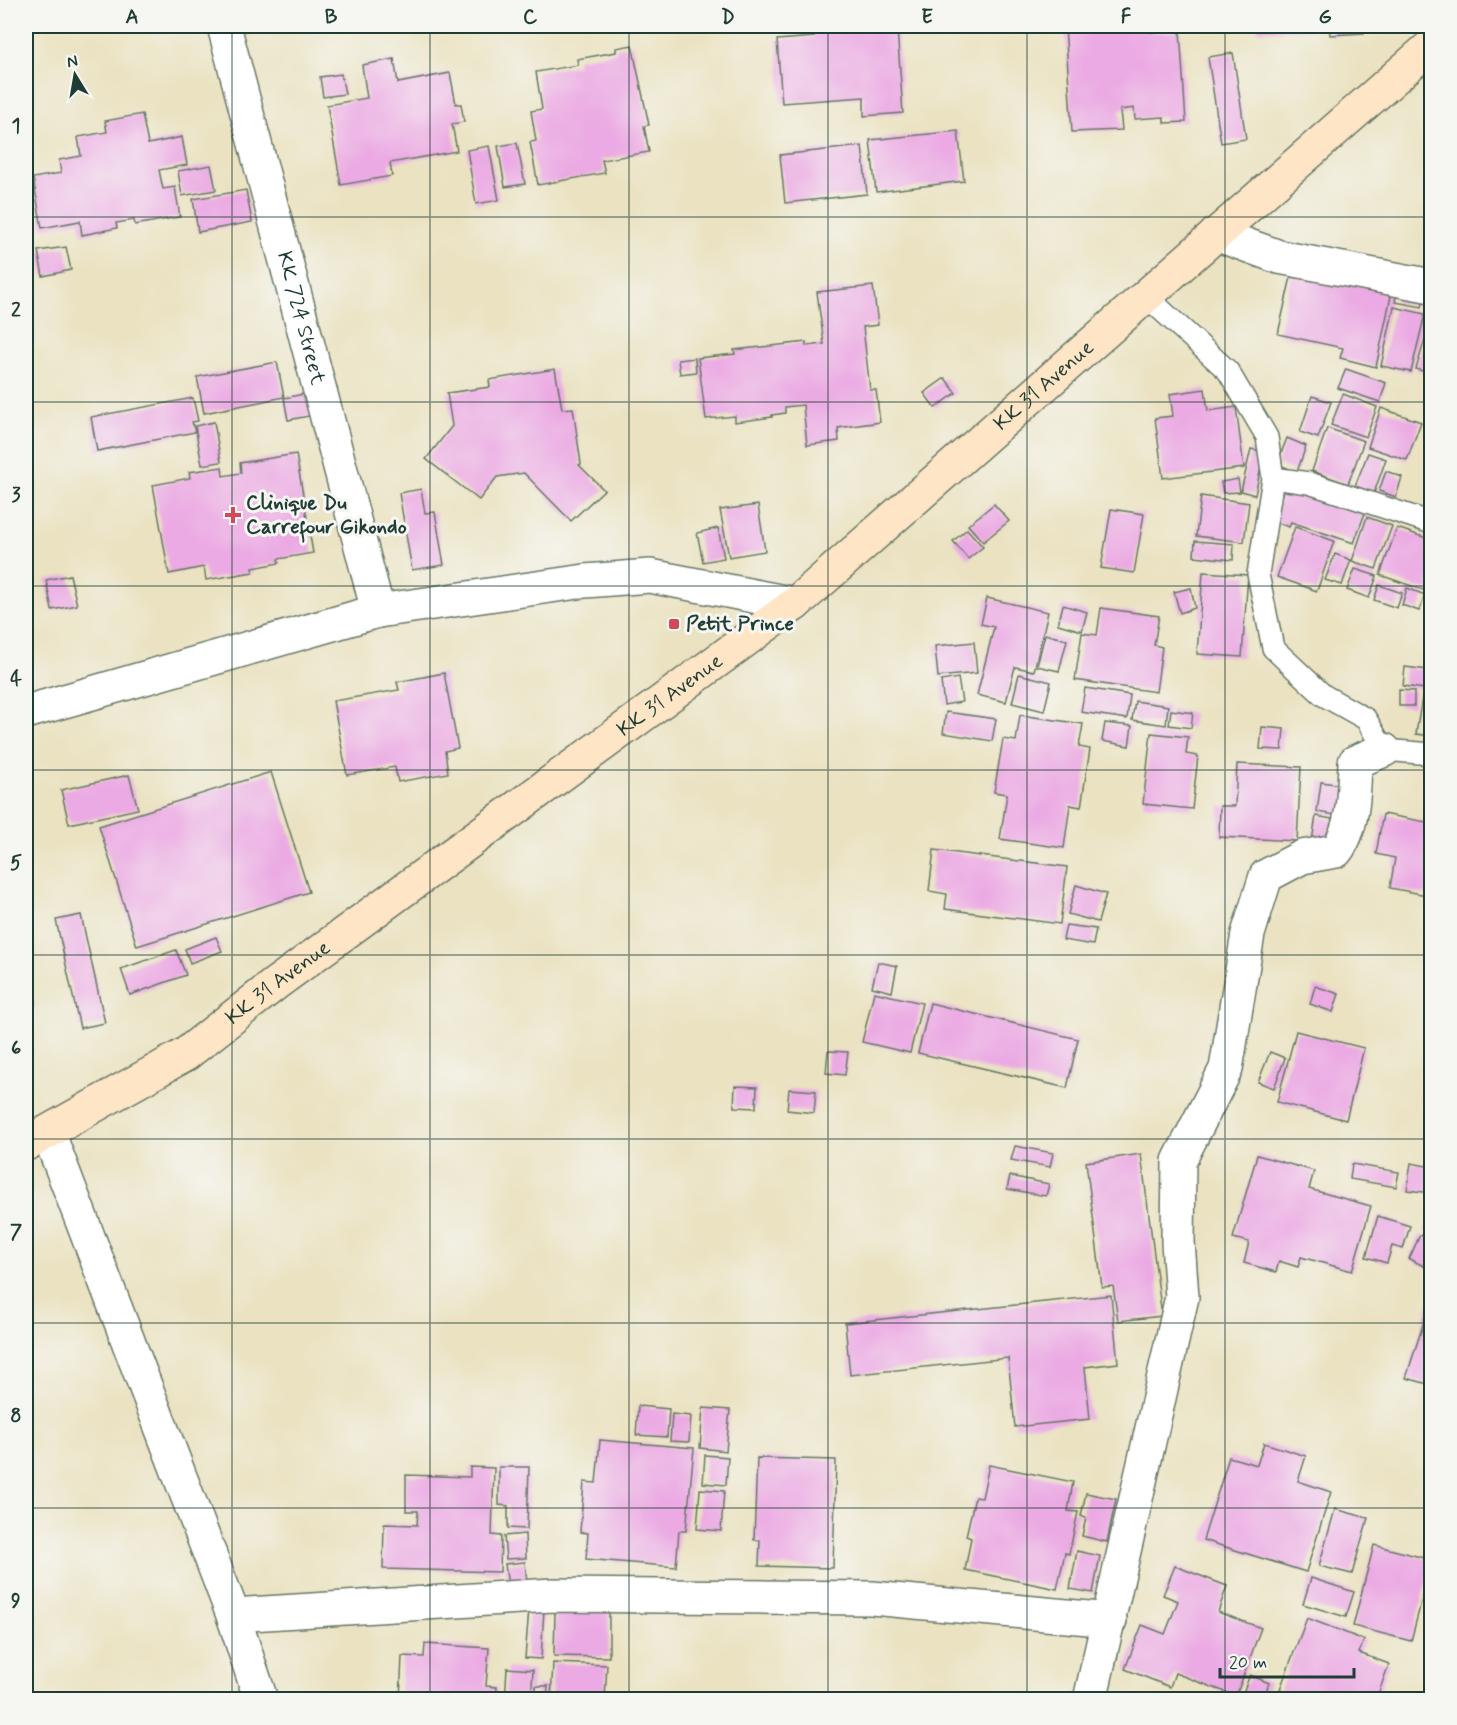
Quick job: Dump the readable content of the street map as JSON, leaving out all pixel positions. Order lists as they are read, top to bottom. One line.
{"streets":{"main road":["KK 31 Avenue"],"street":["KK 724 Street"]},"places":{"health":["Clinique Du Carrefour Gikondo"],"transit":["Petit Prince"]},"scale_bar":"20 m","north":"top","grid":{"columns":["A","B","C","D","E","F","G"],"rows":["1","2","3","4","5","6","7","8","9"]}}
